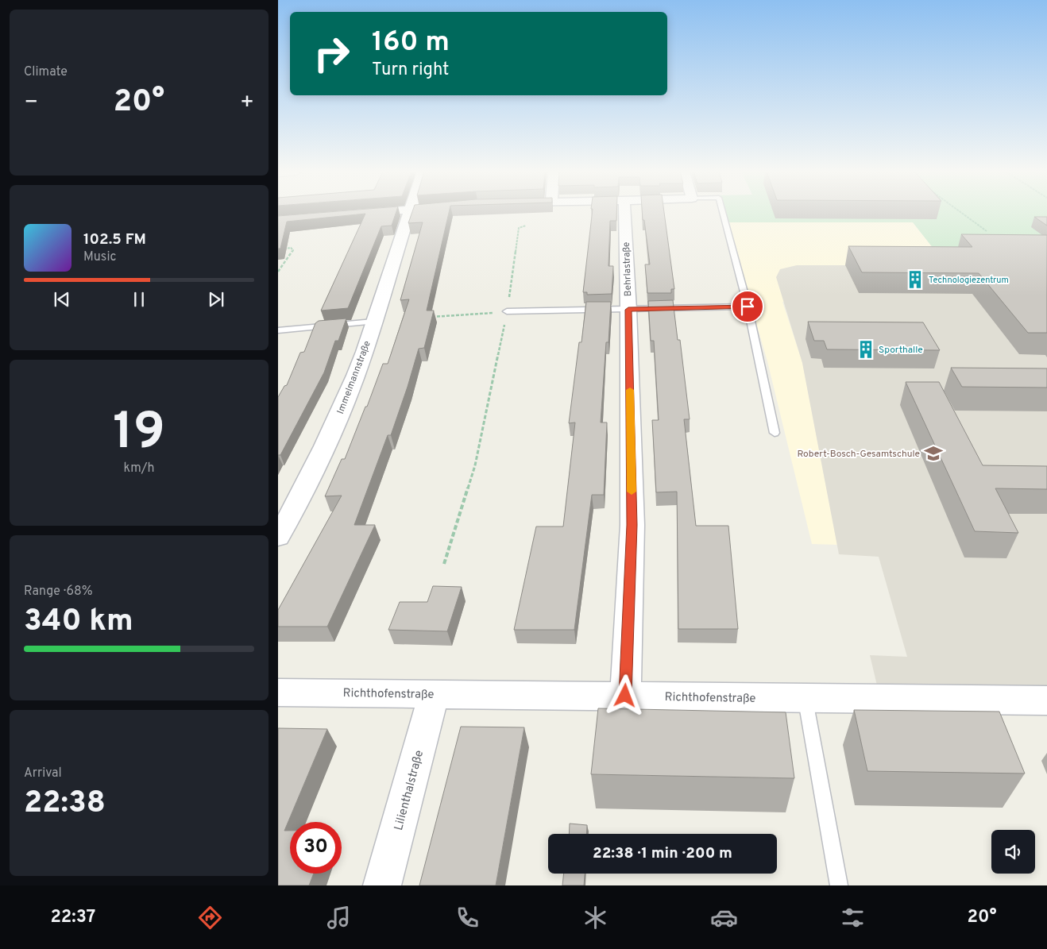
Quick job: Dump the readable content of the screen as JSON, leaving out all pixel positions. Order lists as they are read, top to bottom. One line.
{"streets":{"street":["Behrlastraße","Immelmannstraße","Richthofenstraße","Lilienthalstraße"]},"crossings":[["Behrlastraße","Richthofenstraße"],["Richthofenstraße","Lilienthalstraße"]],"places":{"building":["Technologiezentrum","Sporthalle"],"school or university":["Robert-Bosch-Gesamtschule"]},"page":{"tile":["Climate",["19","km/h"],["Range · 68%","340 km"],["Arrival","22:38"]],"turn":["160 m","Turn right"],"heat":["−","20°","+"],"song":["102.5 FM","Music"],"limit":"30","trip":"22:38 · 1 min · 200 m","tabs":["22:37","20°"]}}
